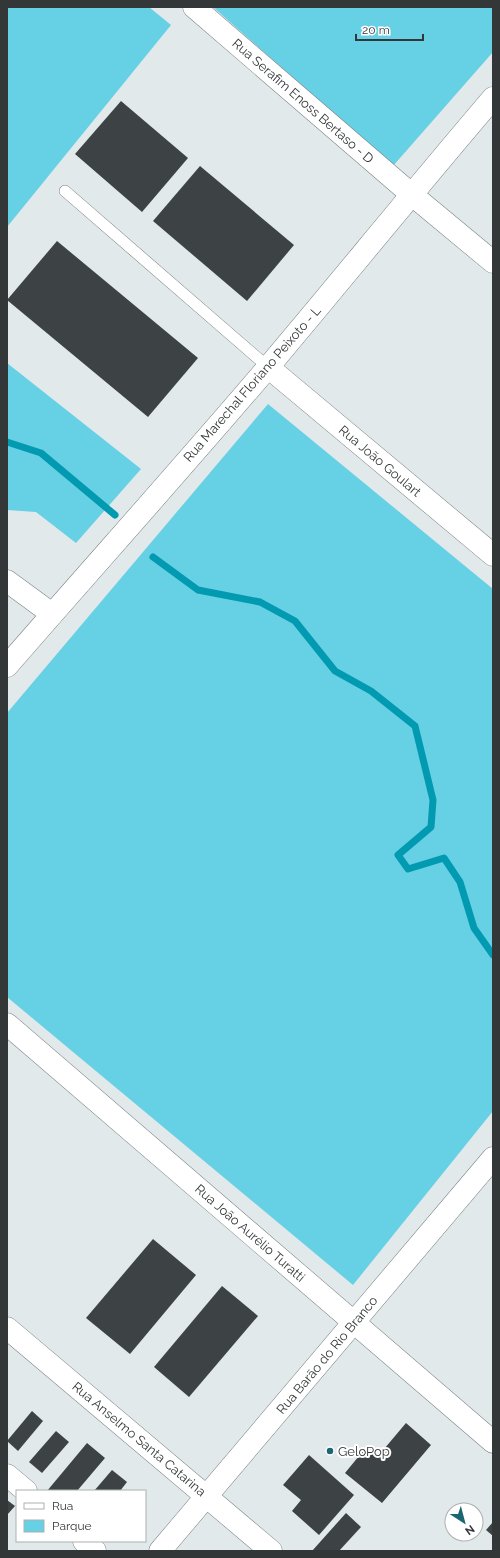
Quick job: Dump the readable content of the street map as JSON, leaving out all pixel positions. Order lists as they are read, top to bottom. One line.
{"streets":{"street":["Rua Serafim Enoss Bertaso - D","Rua Marechal Floriano Peixoto - L","Rua João Goulart","Rua João Aurélio Turatti","Rua Barão do Rio Branco","Rua Anselmo Santa Catarina"]},"crossings":[["Rua Serafim Enoss Bertaso - D","Rua Marechal Floriano Peixoto - L"],["Rua Marechal Floriano Peixoto - L","Rua João Goulart"],["Rua João Aurélio Turatti","Rua Barão do Rio Branco"],["Rua Barão do Rio Branco","Rua Anselmo Santa Catarina"]],"places":["GeloPop"],"legend":["Rua","Parque"],"scale_bar":"20 m","north":"bottom right"}
